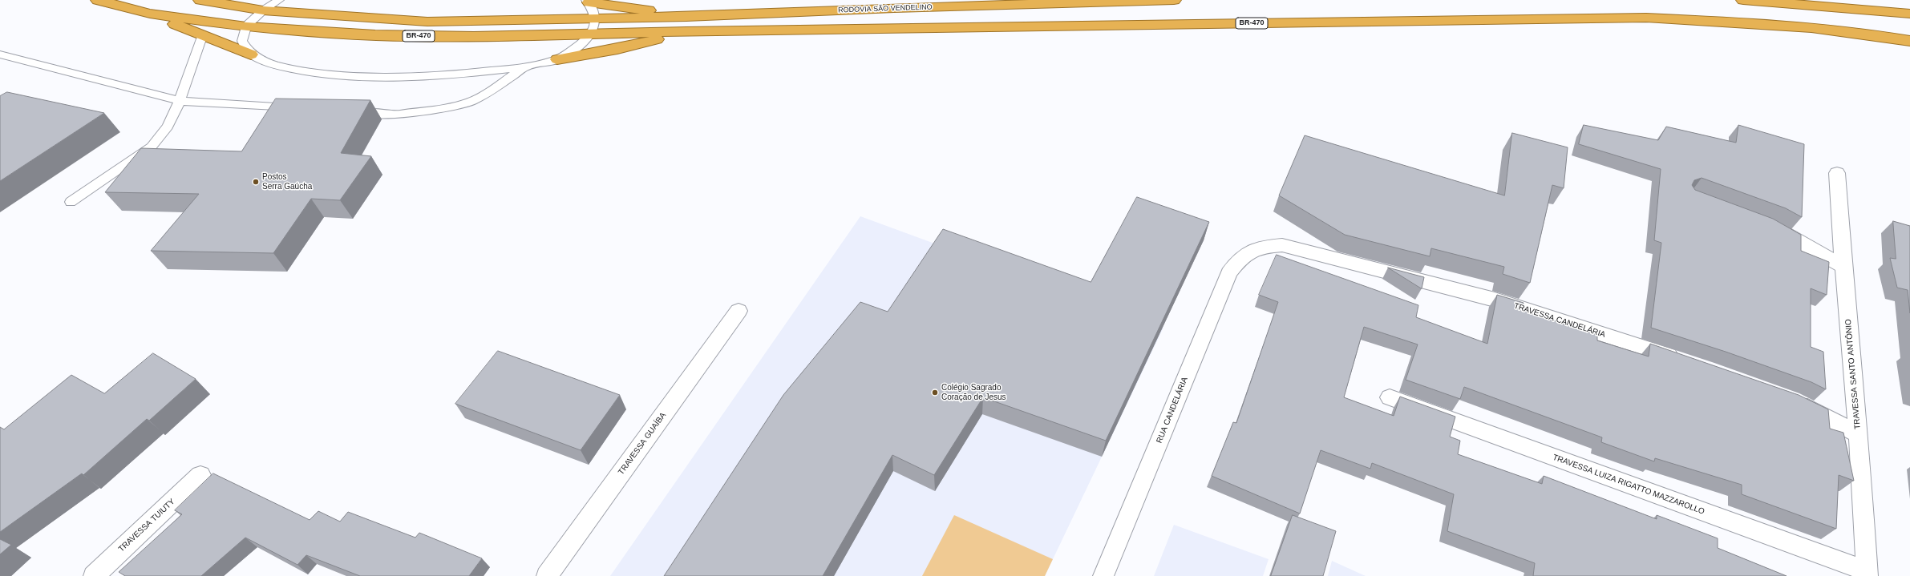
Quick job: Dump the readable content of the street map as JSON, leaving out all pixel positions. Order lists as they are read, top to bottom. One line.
{"streets":{"highway":["RODOVIA SÃO VENDELINO","BR-470"],"street":["TRAVESSA CANDELÁRIA","TRAVESSA SANTO ANTÔNIO","RUA CANDELÁRIA","TRAVESSA GUAÍBA","TRAVESSA LUIZA RIGATTO MAZZAROLLO","TRAVESSA TUIUTY"]},"crossings":[["RODOVIA SÃO VENDELINO","BR-470"],["TRAVESSA CANDELÁRIA","RUA CANDELÁRIA"],["TRAVESSA SANTO ANTÔNIO","TRAVESSA LUIZA RIGATTO MAZZAROLLO"]],"places":["Postos Serra Gaúcha","Colégio Sagrado Coração de Jesus"]}
